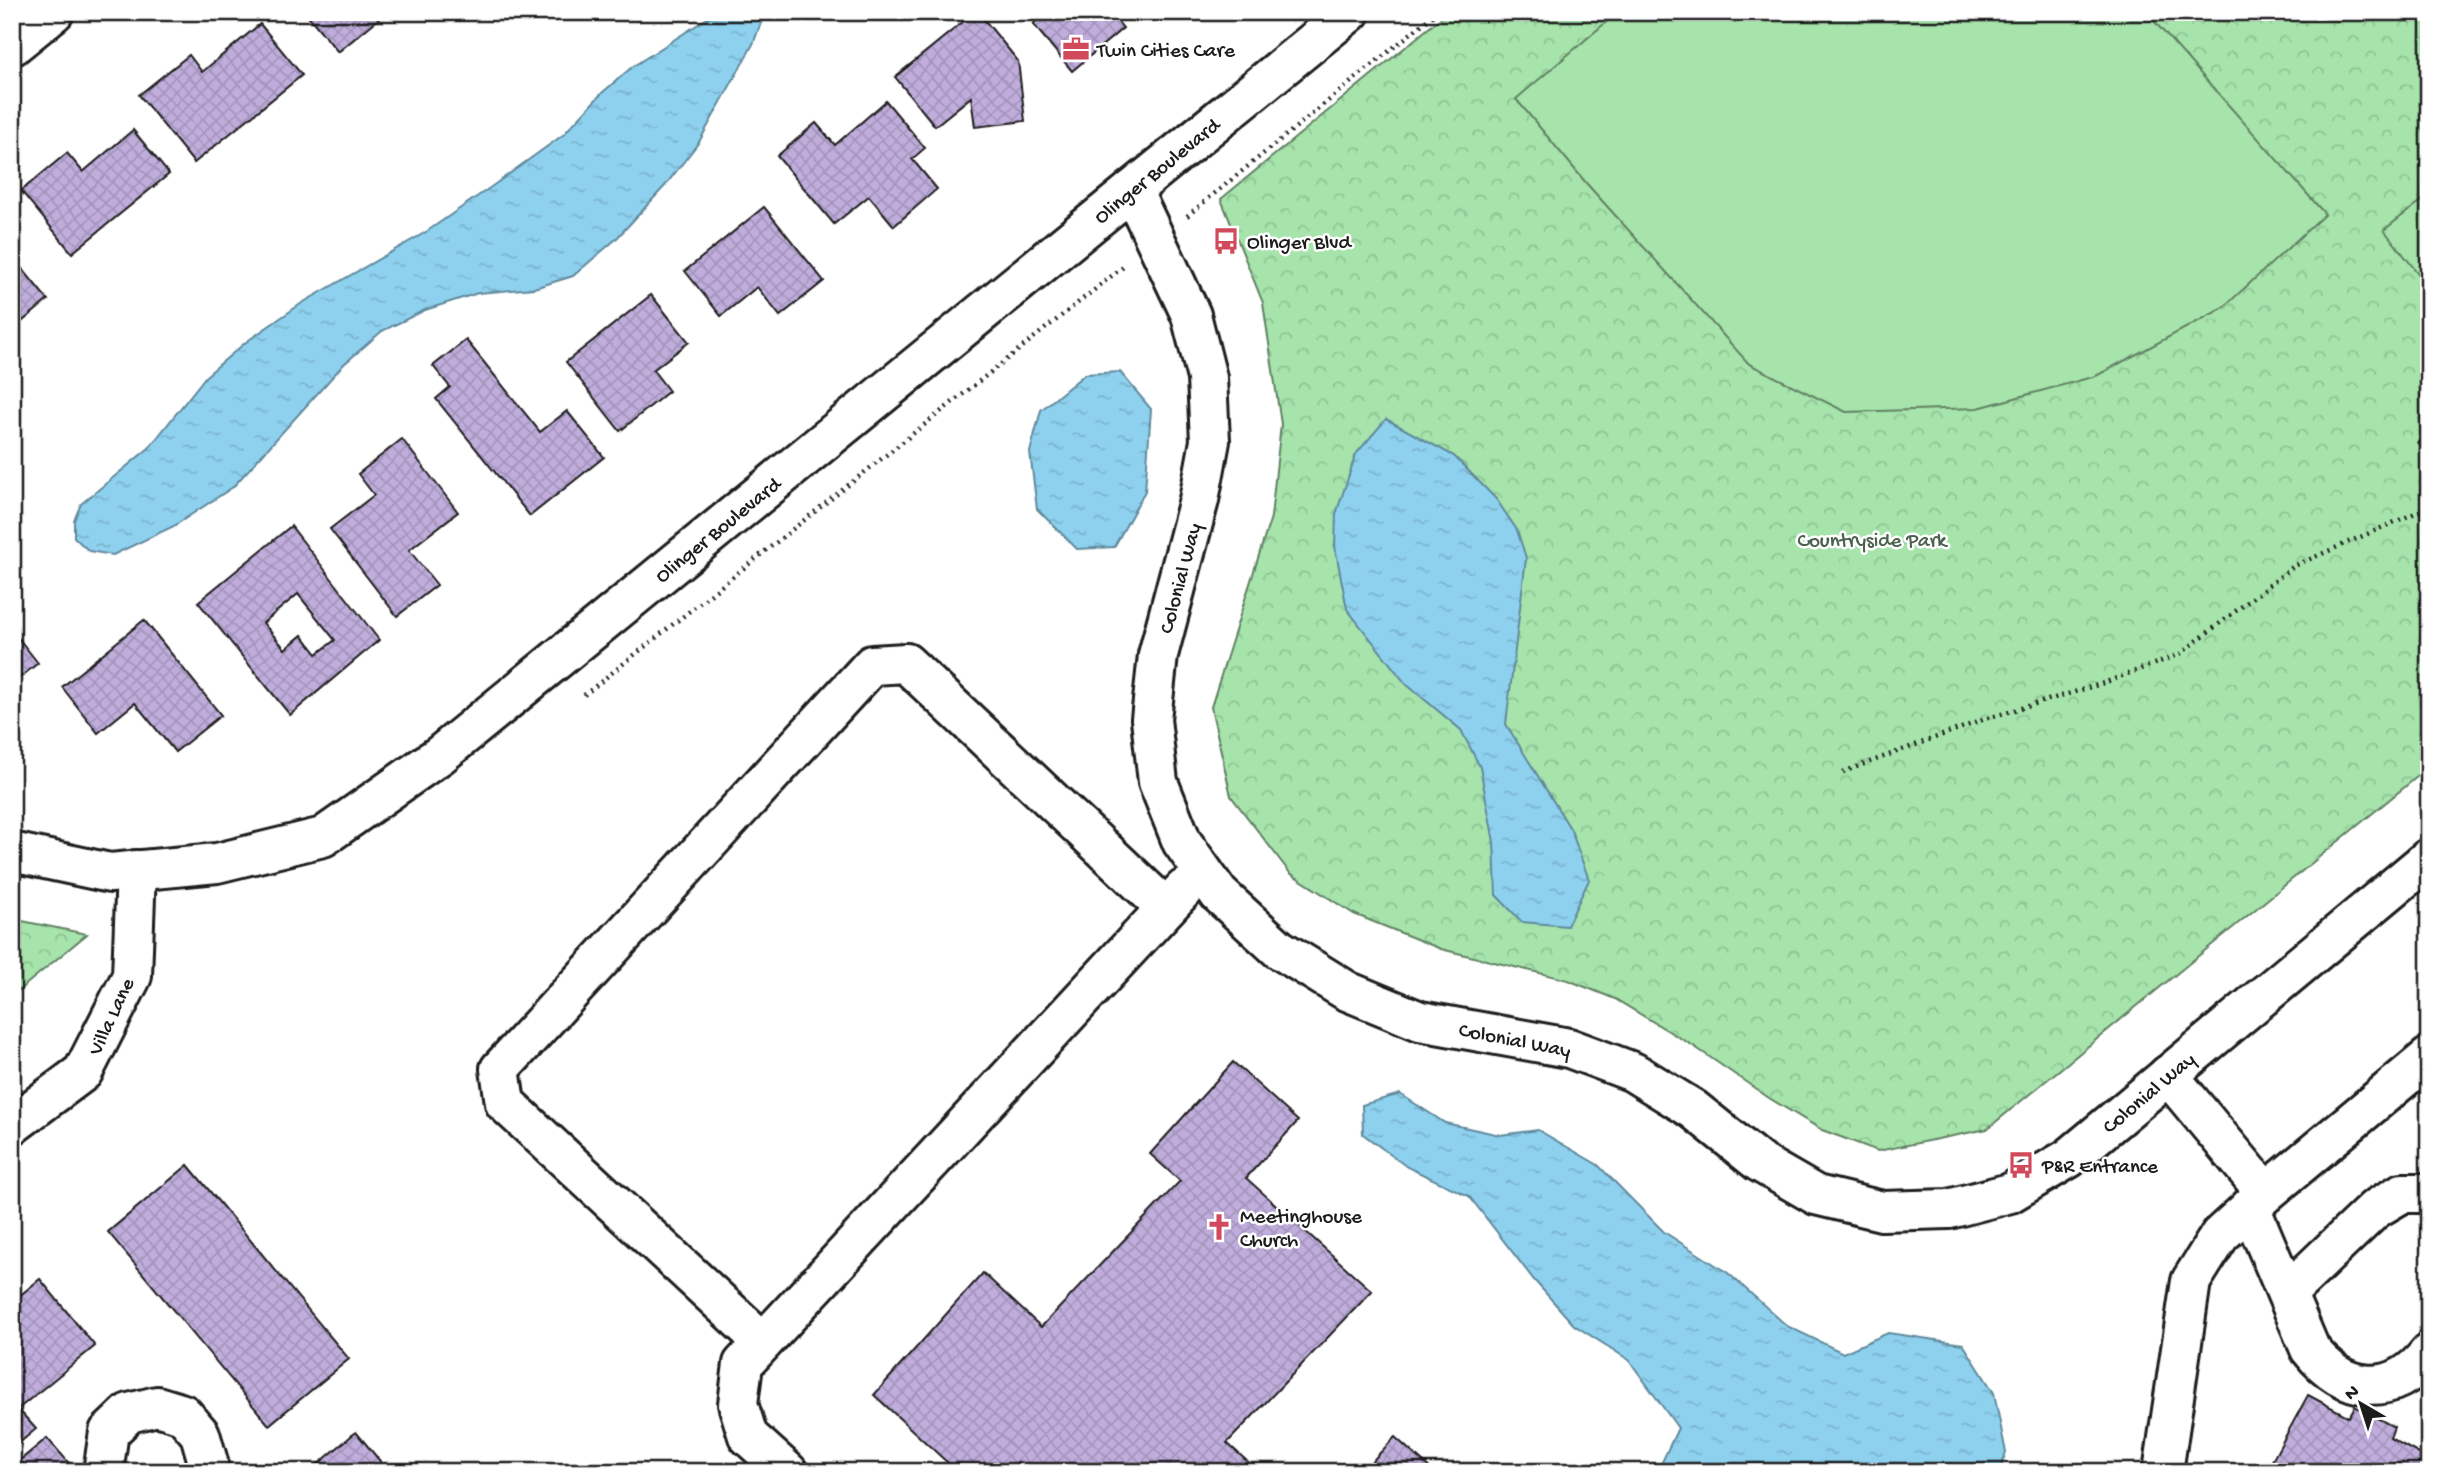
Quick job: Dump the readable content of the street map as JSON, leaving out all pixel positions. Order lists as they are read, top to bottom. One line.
{"streets":{"street":["Olinger Boulevard","Colonial Way","Villa Lane"]},"crossings":[["Olinger Boulevard","Colonial Way"],["Olinger Boulevard","Villa Lane"]],"parks":["Countryside Park"],"places":{"office":["Twin Cities Care"],"bus stop":["Olinger Blvd","P&R Entrance"],"church":["Meetinghouse Church"]},"north":"top left"}
